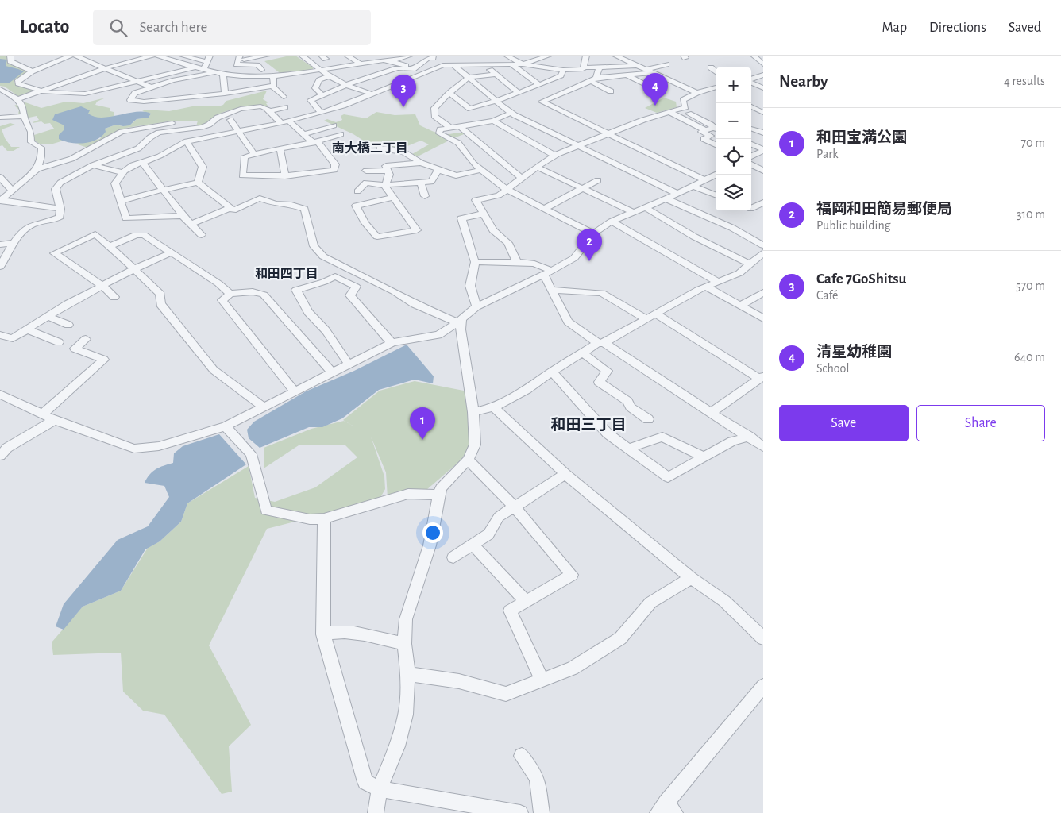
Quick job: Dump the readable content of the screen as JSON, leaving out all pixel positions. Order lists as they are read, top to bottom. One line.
{"districts":["南大橋二丁目","和田四丁目","和田三丁目"],"page":{"header":"Locato","search":"Search here","nav":["Map","Directions","Saved"],"heading":["Nearby","4 results"],"map_buttons":["+","−"],"pins":["4","3","2","1"],"list":[{"mark":"1","name":"和田宝満公園","note":"Park","value":"70 m"},{"mark":"2","name":"福岡和田簡易郵便局","note":"Public building","value":"310 m"},{"mark":"3","name":"Cafe 7GoShitsu","note":"Café","value":"570 m"},{"mark":"4","name":"清星幼稚園","note":"School","value":"640 m"}],"buttons":["Save","Share"]}}
